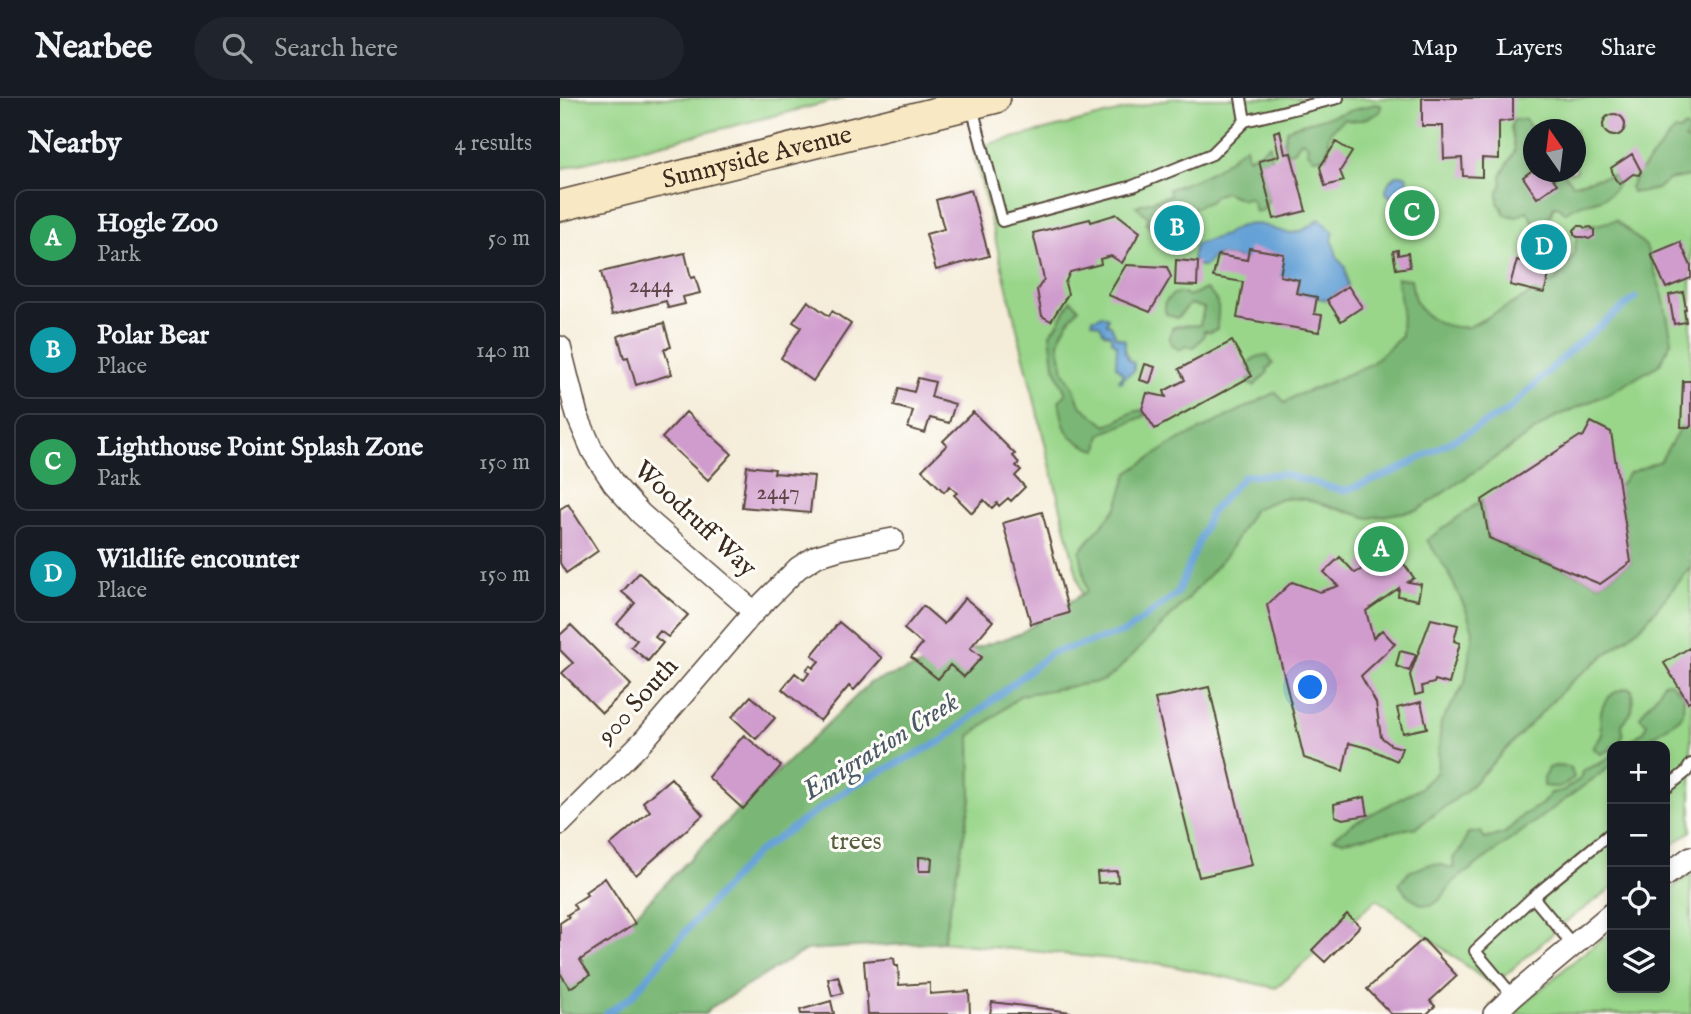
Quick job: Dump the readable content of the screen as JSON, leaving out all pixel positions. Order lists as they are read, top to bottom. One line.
{"streets":{"main road":["Sunnyside Avenue"],"street":["Woodruff Way","900 South"]},"crossings":[["Woodruff Way","900 South"]],"water":["Emigration Creek"],"parks":["trees"],"house_numbers":["2444","2447"],"north":"top","page":{"header":"Nearbee","search":"Search here","nav":["Map","Layers","Share"],"heading":["Nearby","4 results"],"pins":["C","B","D","A"],"list":[{"mark":"A","name":"Hogle Zoo","note":"Park","value":"50 m"},{"mark":"B","name":"Polar Bear","note":"Place","value":"140 m"},{"mark":"C","name":"Lighthouse Point Splash Zone","note":"Park","value":"150 m"},{"mark":"D","name":"Wildlife encounter","note":"Place","value":"150 m"}],"map_buttons":["+","−"]}}
